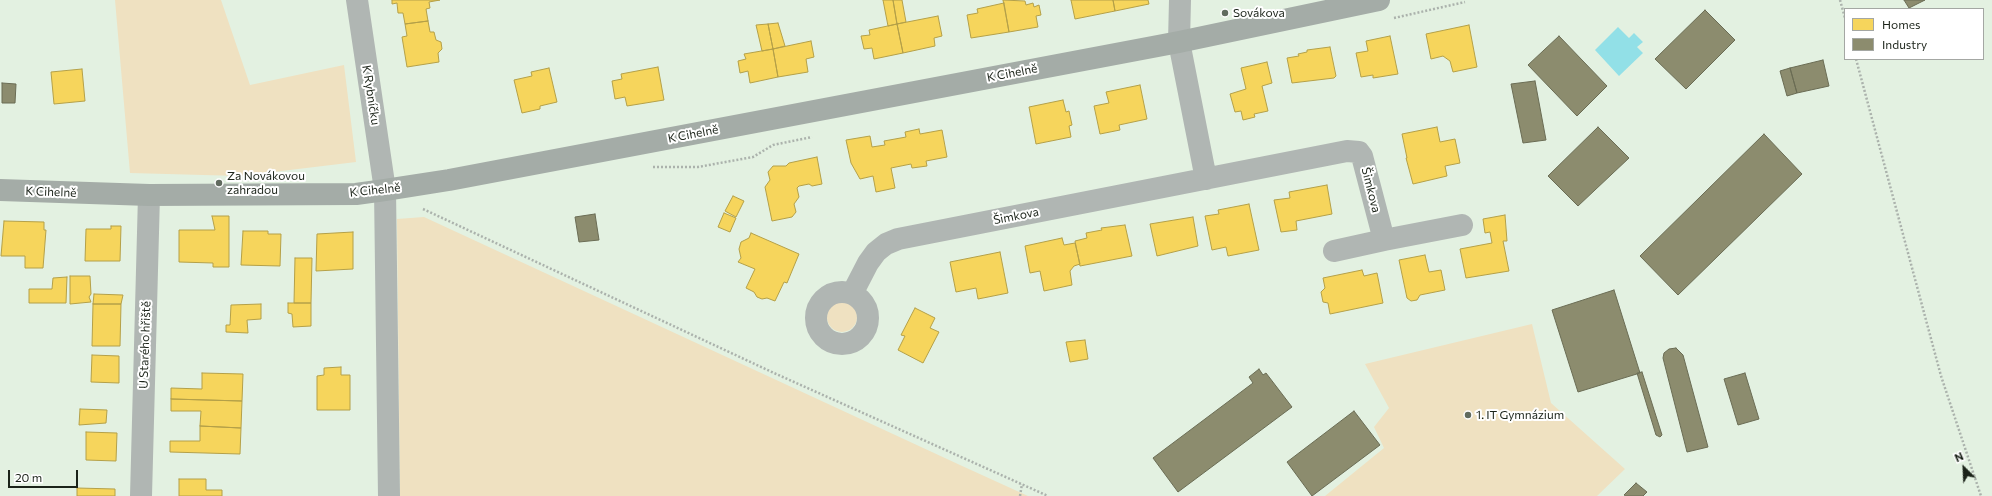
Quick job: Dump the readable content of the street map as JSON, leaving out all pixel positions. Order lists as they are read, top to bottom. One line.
{"streets":{"street":["K Cihelně","K Rybníčku","Šimkova","U Starého hřiště"]},"crossings":[["K Cihelně","K Rybníčku"],["K Cihelně","U Starého hřiště"]],"places":["Sovákova","Za Novákovou zahradou","1. IT Gymnázium"],"legend":["Homes","Industry"],"scale_bar":"20 m","north":"top left"}
